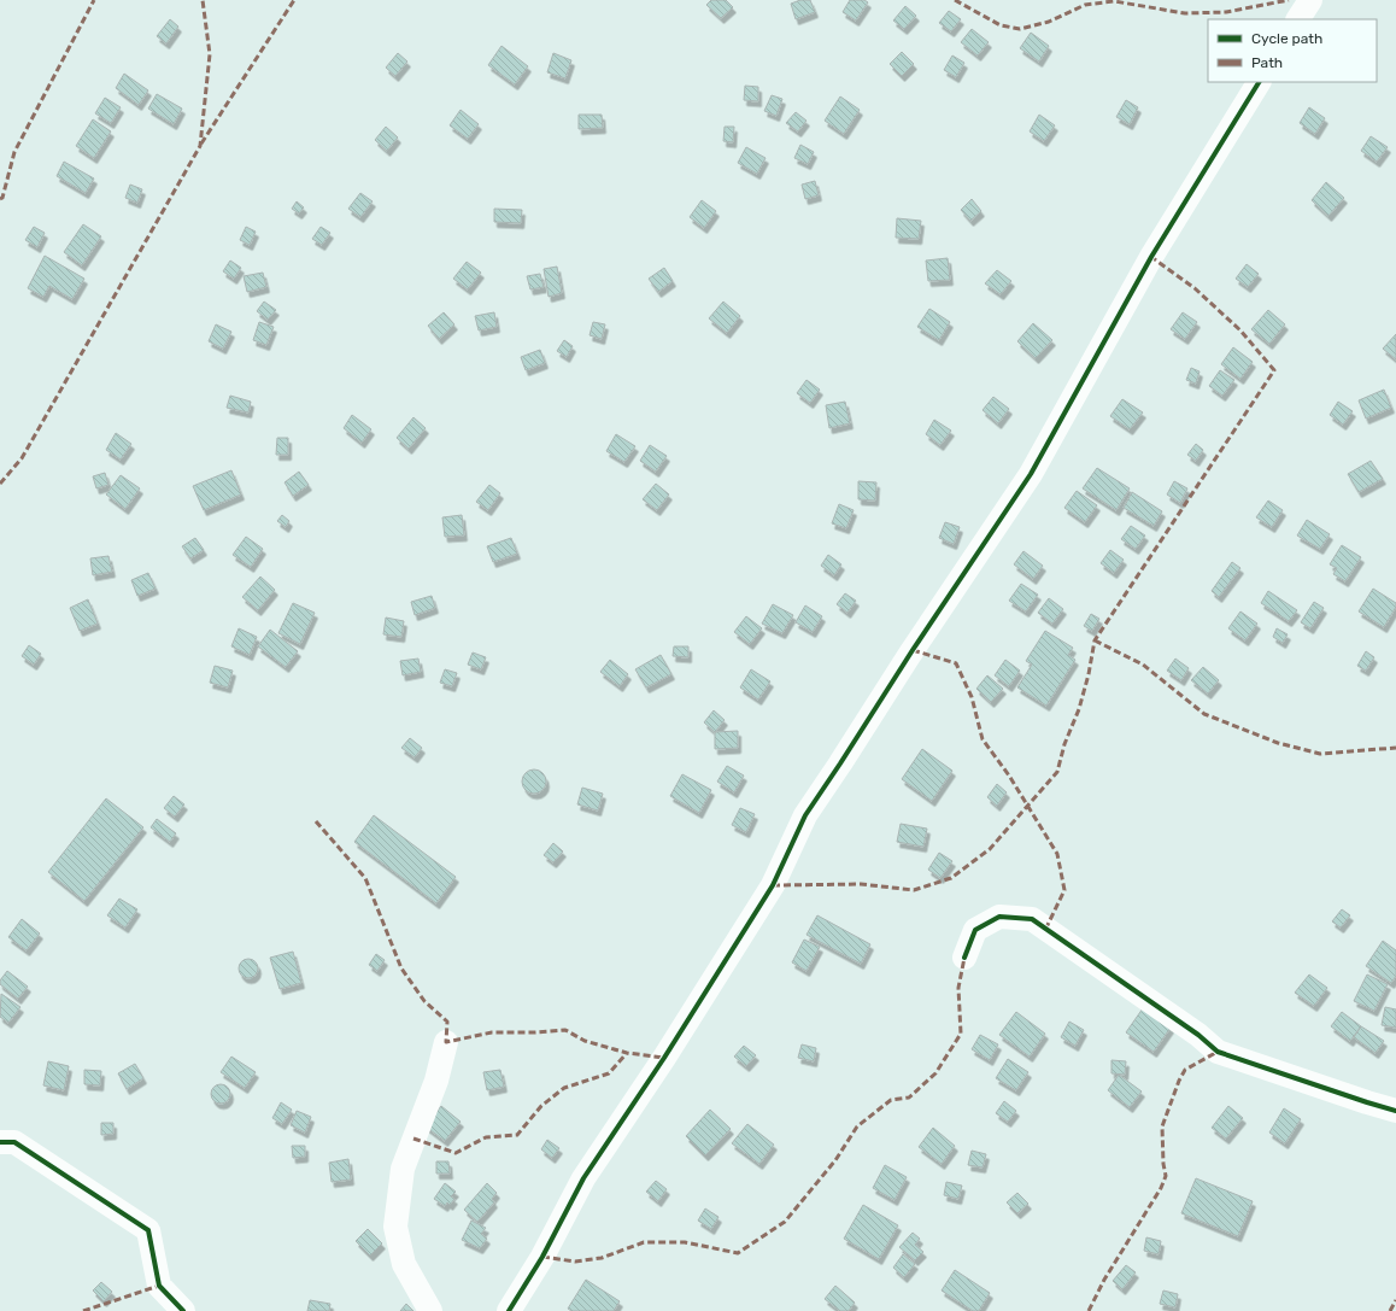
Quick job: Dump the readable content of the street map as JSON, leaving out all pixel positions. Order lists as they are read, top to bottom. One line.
{"legend":["Cycle path","Path"]}
